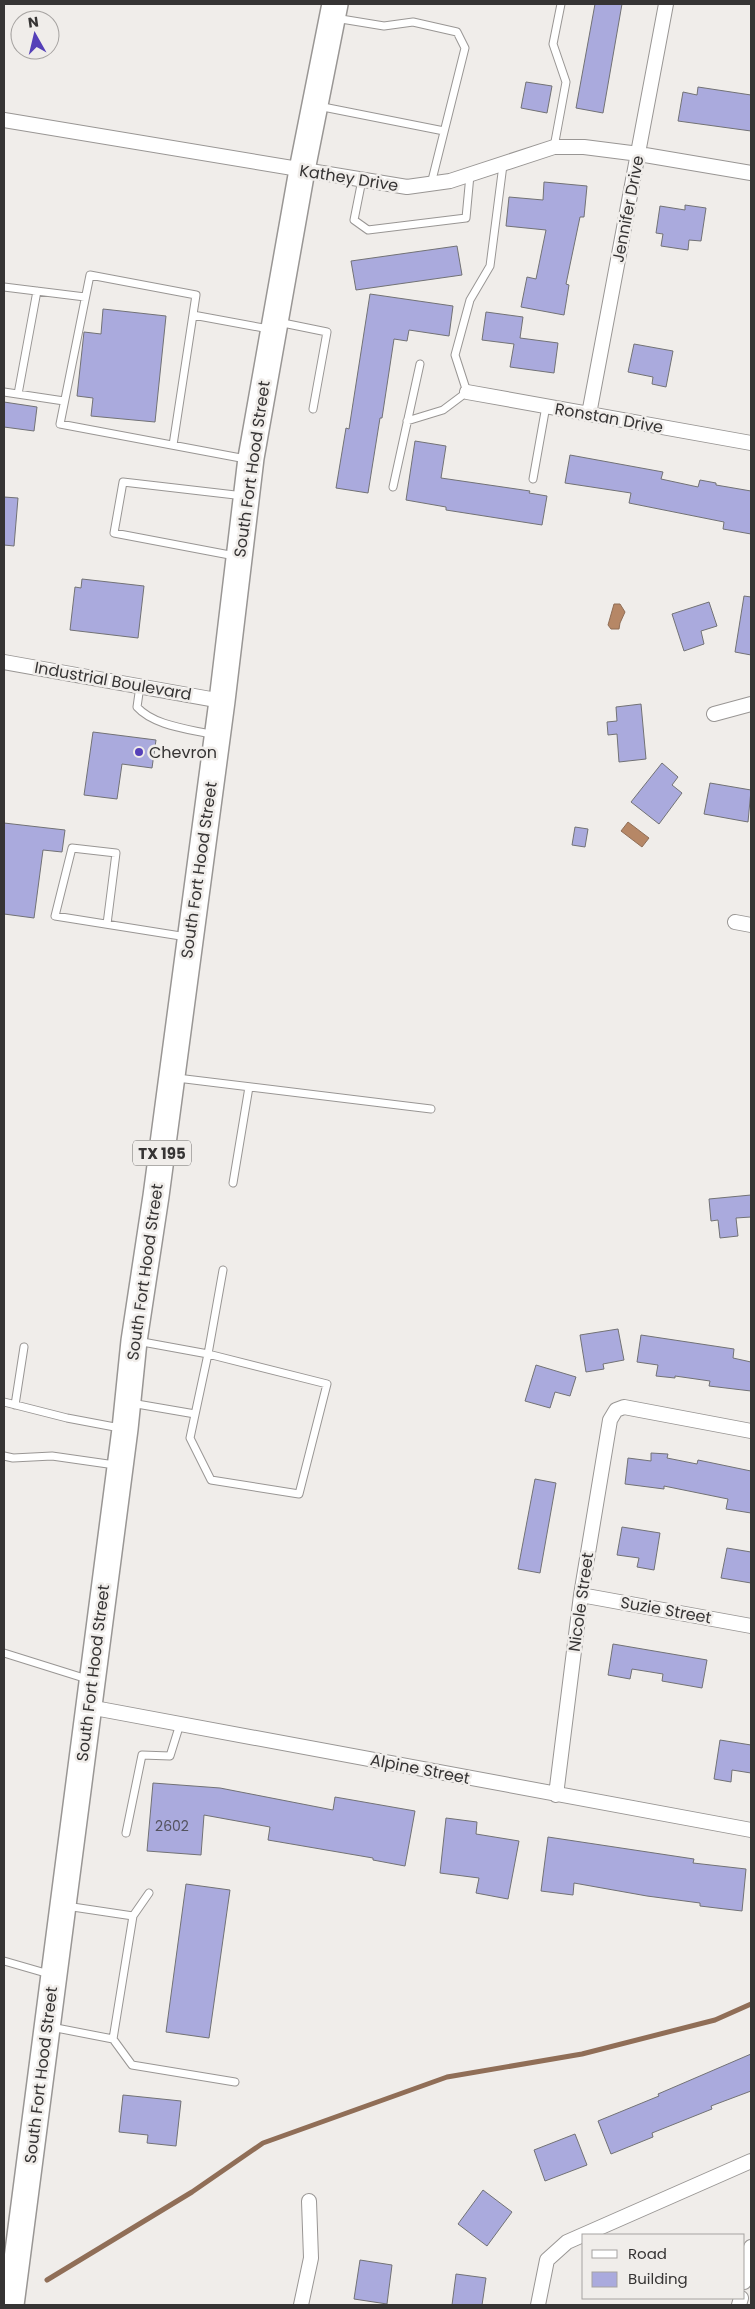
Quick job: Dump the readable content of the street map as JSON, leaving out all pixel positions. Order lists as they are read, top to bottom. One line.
{"streets":{"highway":["South Fort Hood Street","TX 195"],"street":["Kathey Drive","Jennifer Drive","Ronstan Drive","Industrial Boulevard","Nicole Street","Suzie Street","Alpine Street"]},"crossings":[["Kathey Drive","Jennifer Drive"],["Kathey Drive","South Fort Hood Street"],["Jennifer Drive","Ronstan Drive"],["South Fort Hood Street","Industrial Boulevard"],["South Fort Hood Street","Alpine Street"],["Nicole Street","Suzie Street"],["Nicole Street","Alpine Street"]],"places":["Chevron"],"house_numbers":["2602"],"legend":["Road","Building"],"north":"top"}
